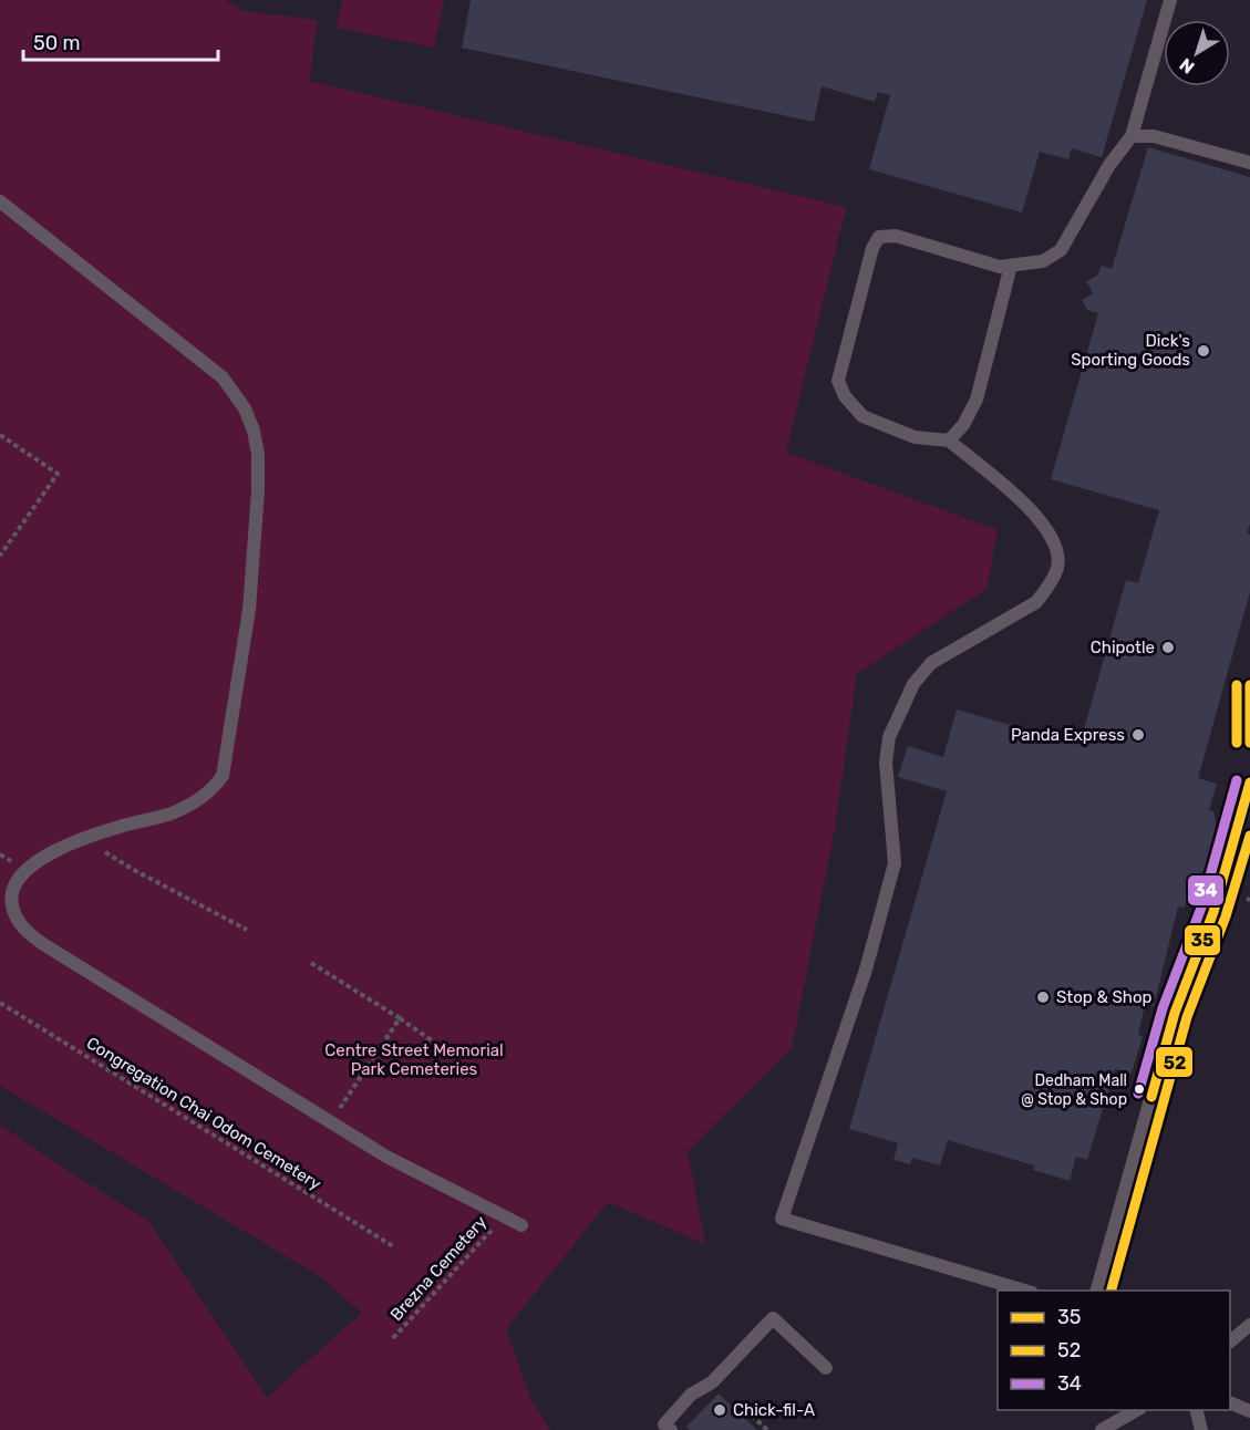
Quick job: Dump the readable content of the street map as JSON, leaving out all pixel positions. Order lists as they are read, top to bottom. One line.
{"streets":{"path":["Congregation Chai Odom Cemetery","Brezna Cemetery"]},"parks":["Centre Street Memorial Park Cemeteries"],"places":["Dick's Sporting Goods","Chipotle","Panda Express","Stop & Shop","Dedham Mall @ Stop & Shop","Chick-fil-A"],"lines":["transit line 35","transit line 52","transit line 34"],"legend":["35","52","34"],"scale_bar":"50 m","north":"bottom left"}
